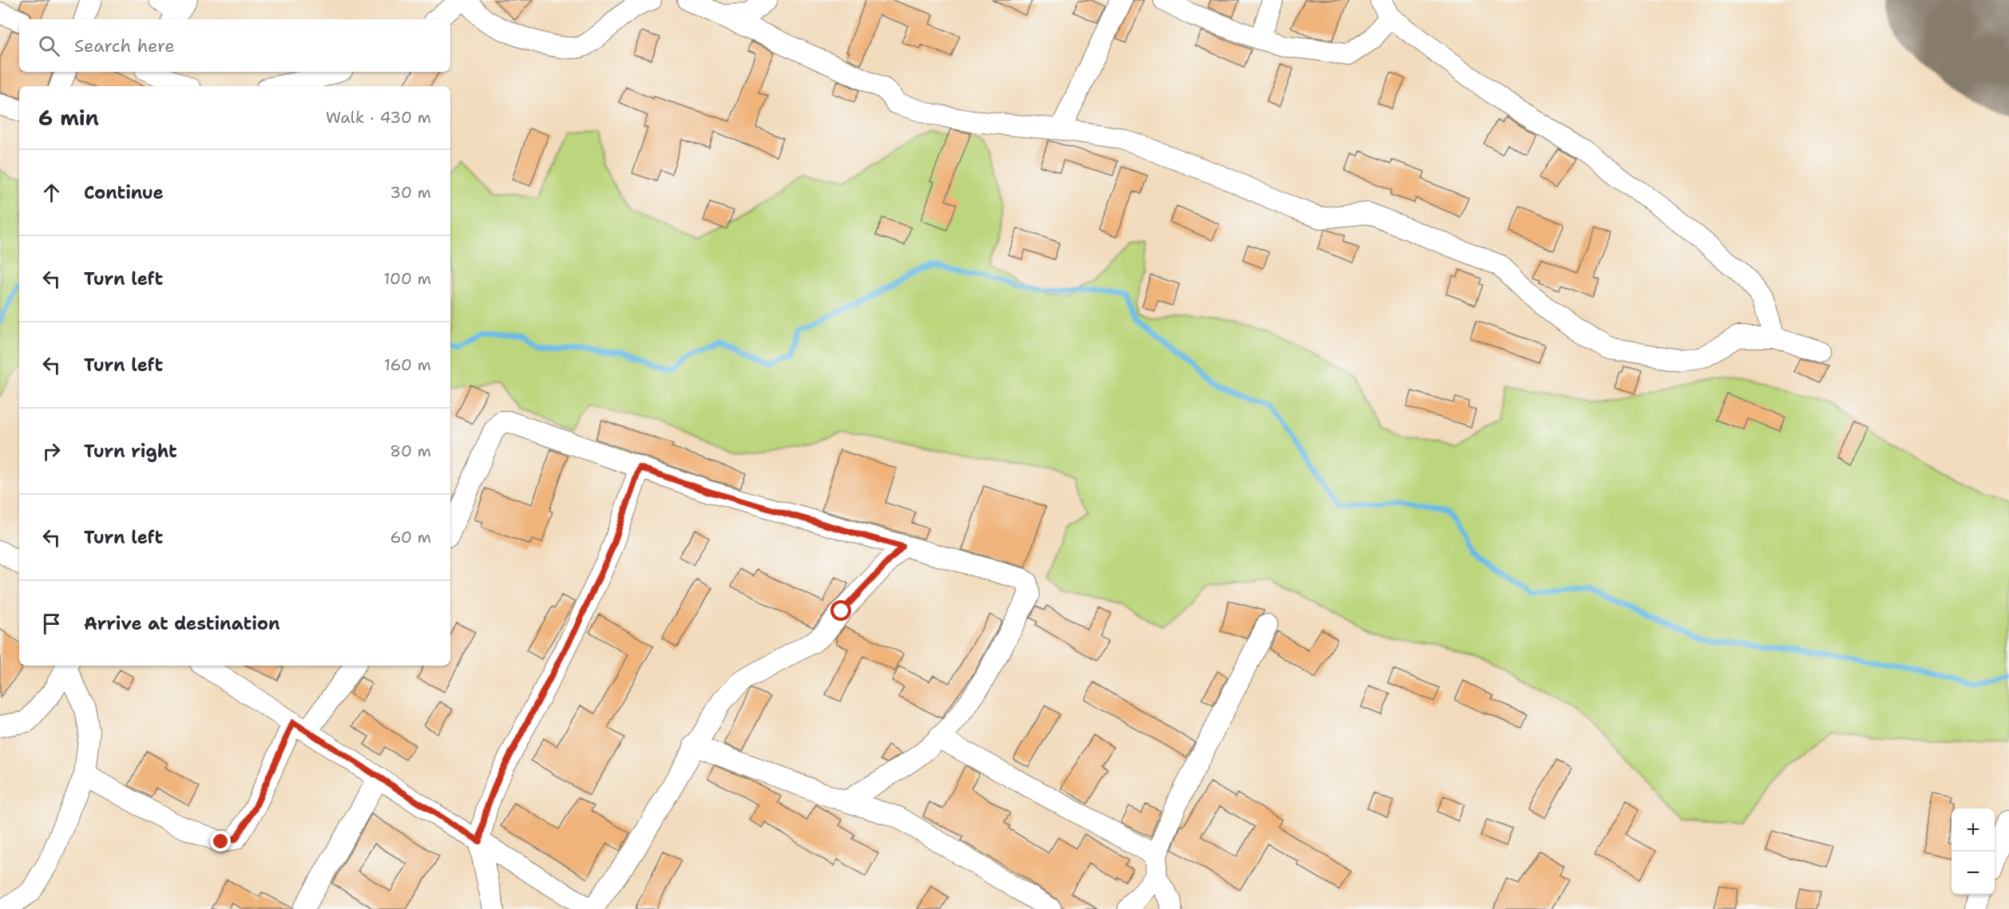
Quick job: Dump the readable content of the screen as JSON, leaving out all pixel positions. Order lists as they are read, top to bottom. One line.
{"page":{"search":"Search here","heading":["6 min","Walk · 430 m"],"list":[["Continue","30 m"],["Turn left","100 m"],["Turn left","160 m"],["Turn right","80 m"],["Turn left","60 m"],"Arrive at destination"],"map_buttons":["+","−"]}}
